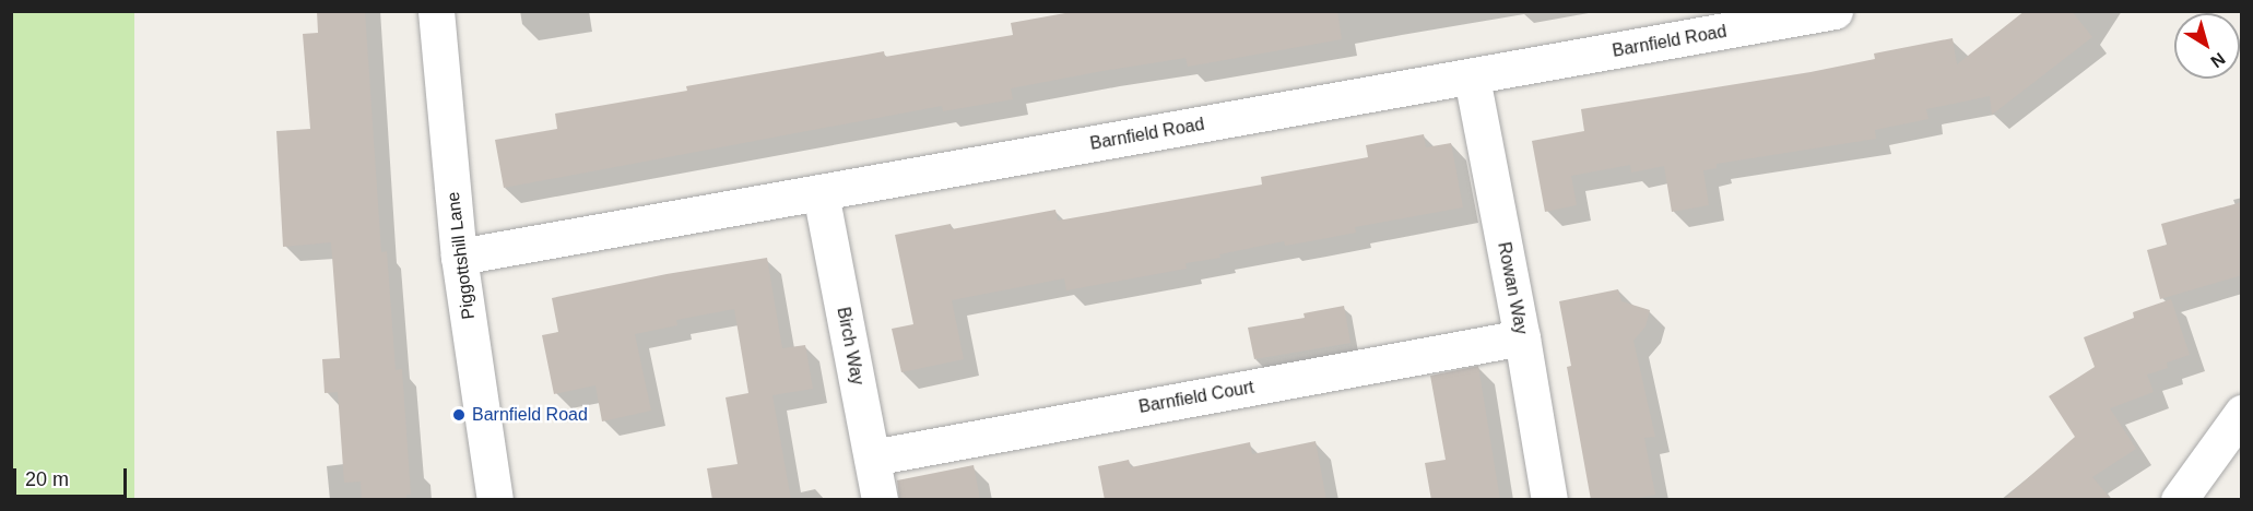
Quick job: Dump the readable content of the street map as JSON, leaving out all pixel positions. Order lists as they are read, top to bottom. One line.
{"streets":{"street":["Barnfield Road","Piggottshill Lane","Rowan Way","Birch Way","Barnfield Court"]},"crossings":[["Barnfield Road","Piggottshill Lane"],["Barnfield Road","Rowan Way"],["Barnfield Road","Birch Way"],["Rowan Way","Barnfield Court"],["Birch Way","Barnfield Court"]],"places":["Barnfield Road"],"scale_bar":"20 m","north":"bottom right"}
